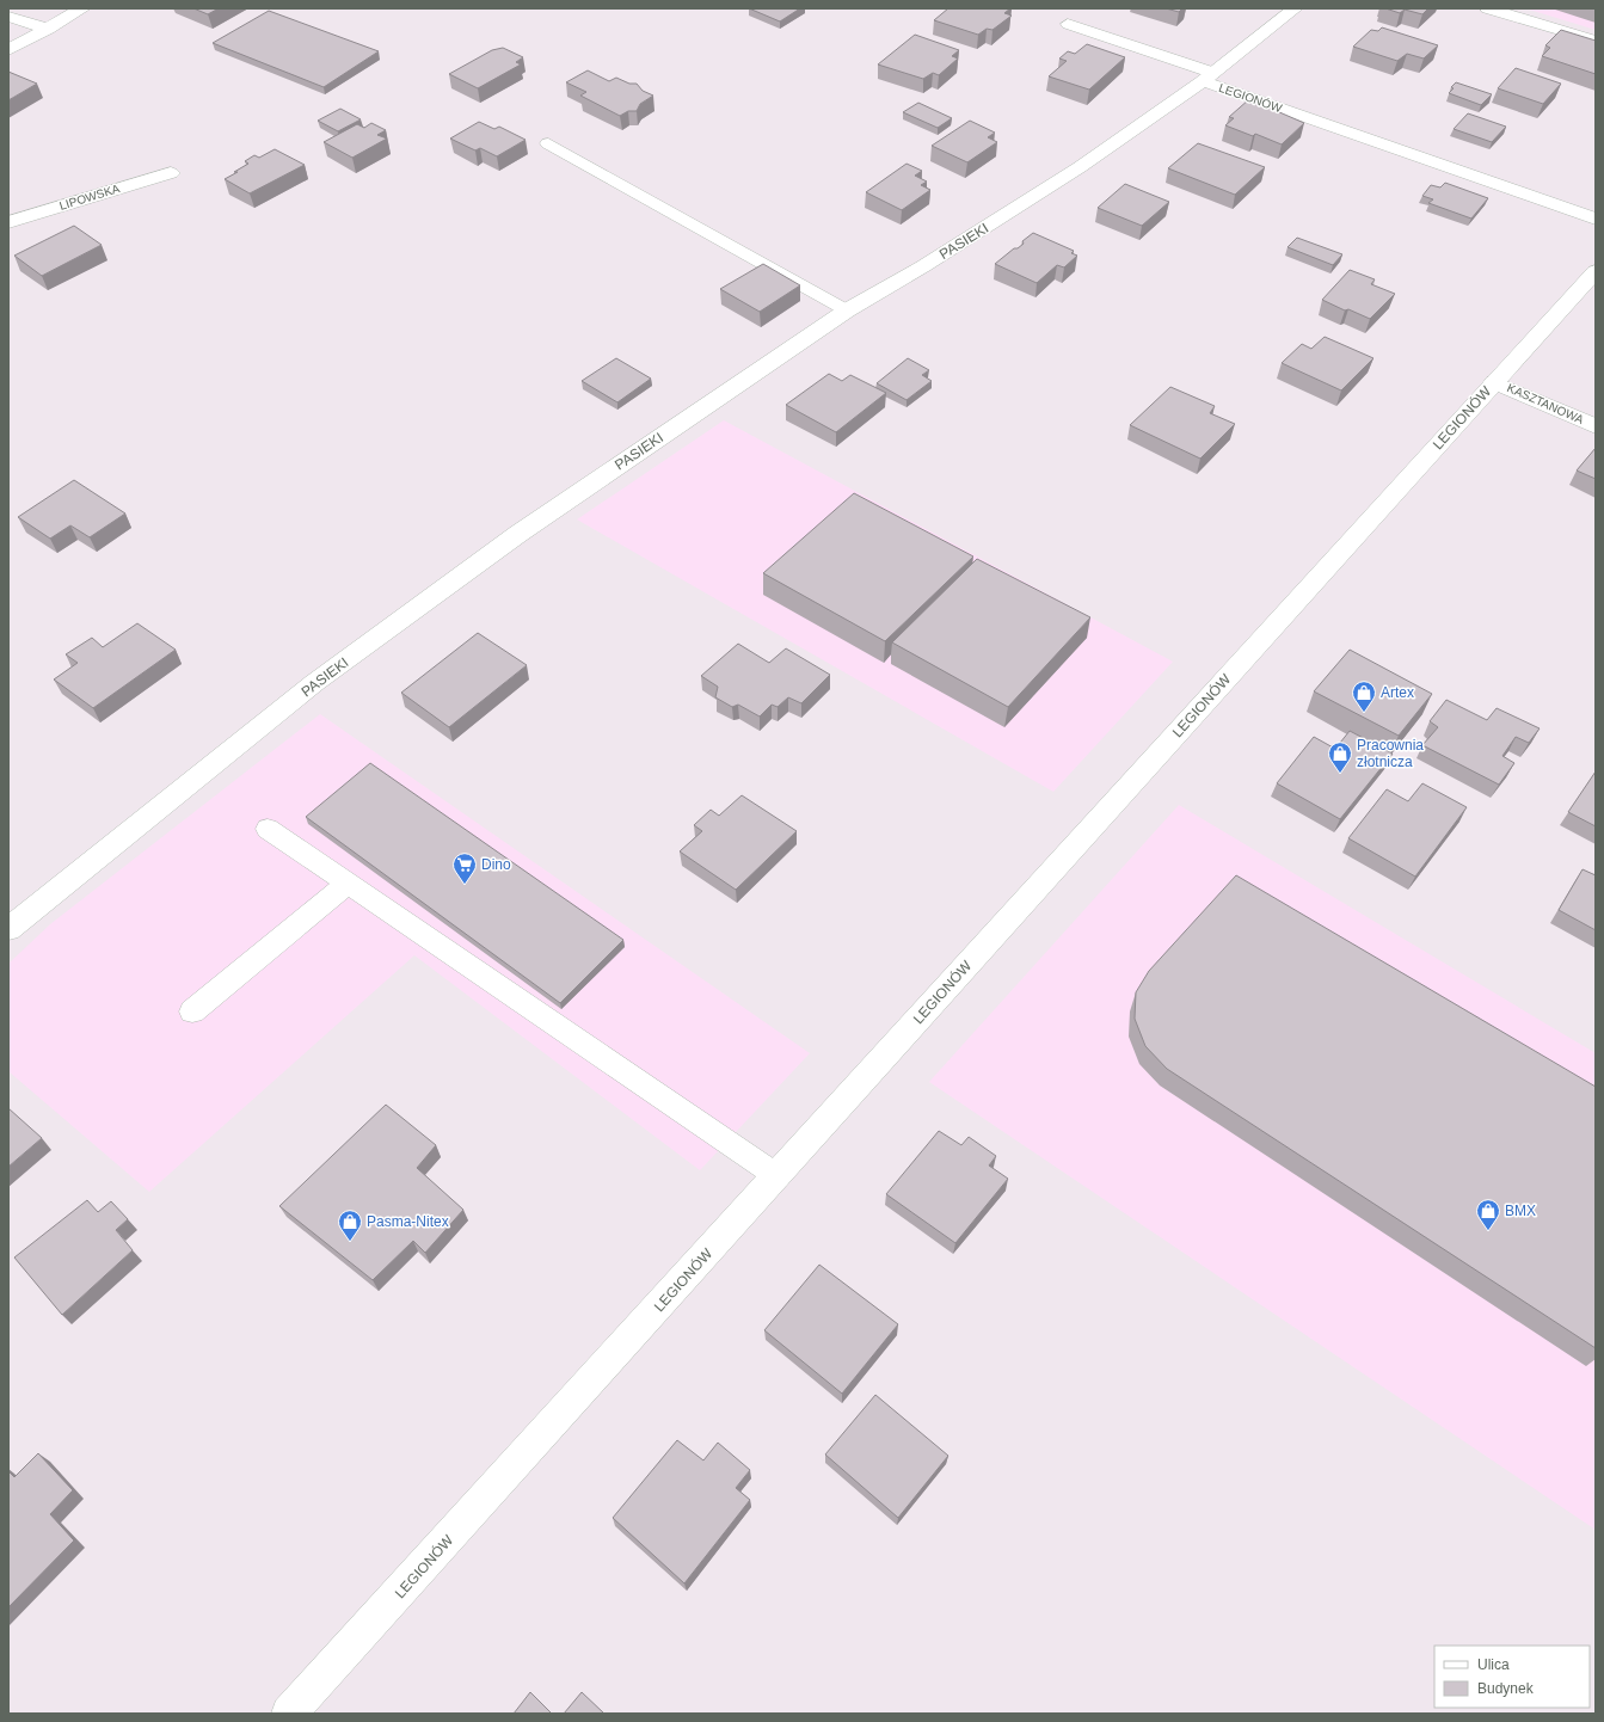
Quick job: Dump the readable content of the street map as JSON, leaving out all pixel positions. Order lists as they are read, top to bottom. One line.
{"streets":{"street":["LEGIONÓW","LIPOWSKA","PASIEKI","KASZTANOWA"]},"crossings":[["LEGIONÓW","PASIEKI"],["LEGIONÓW","KASZTANOWA"]],"places":{"shop":["Artex","Pracownia złotnicza","BMX","Pasma-Nitex"],"supermarket":["Dino"]},"legend":["Ulica","Budynek"]}
